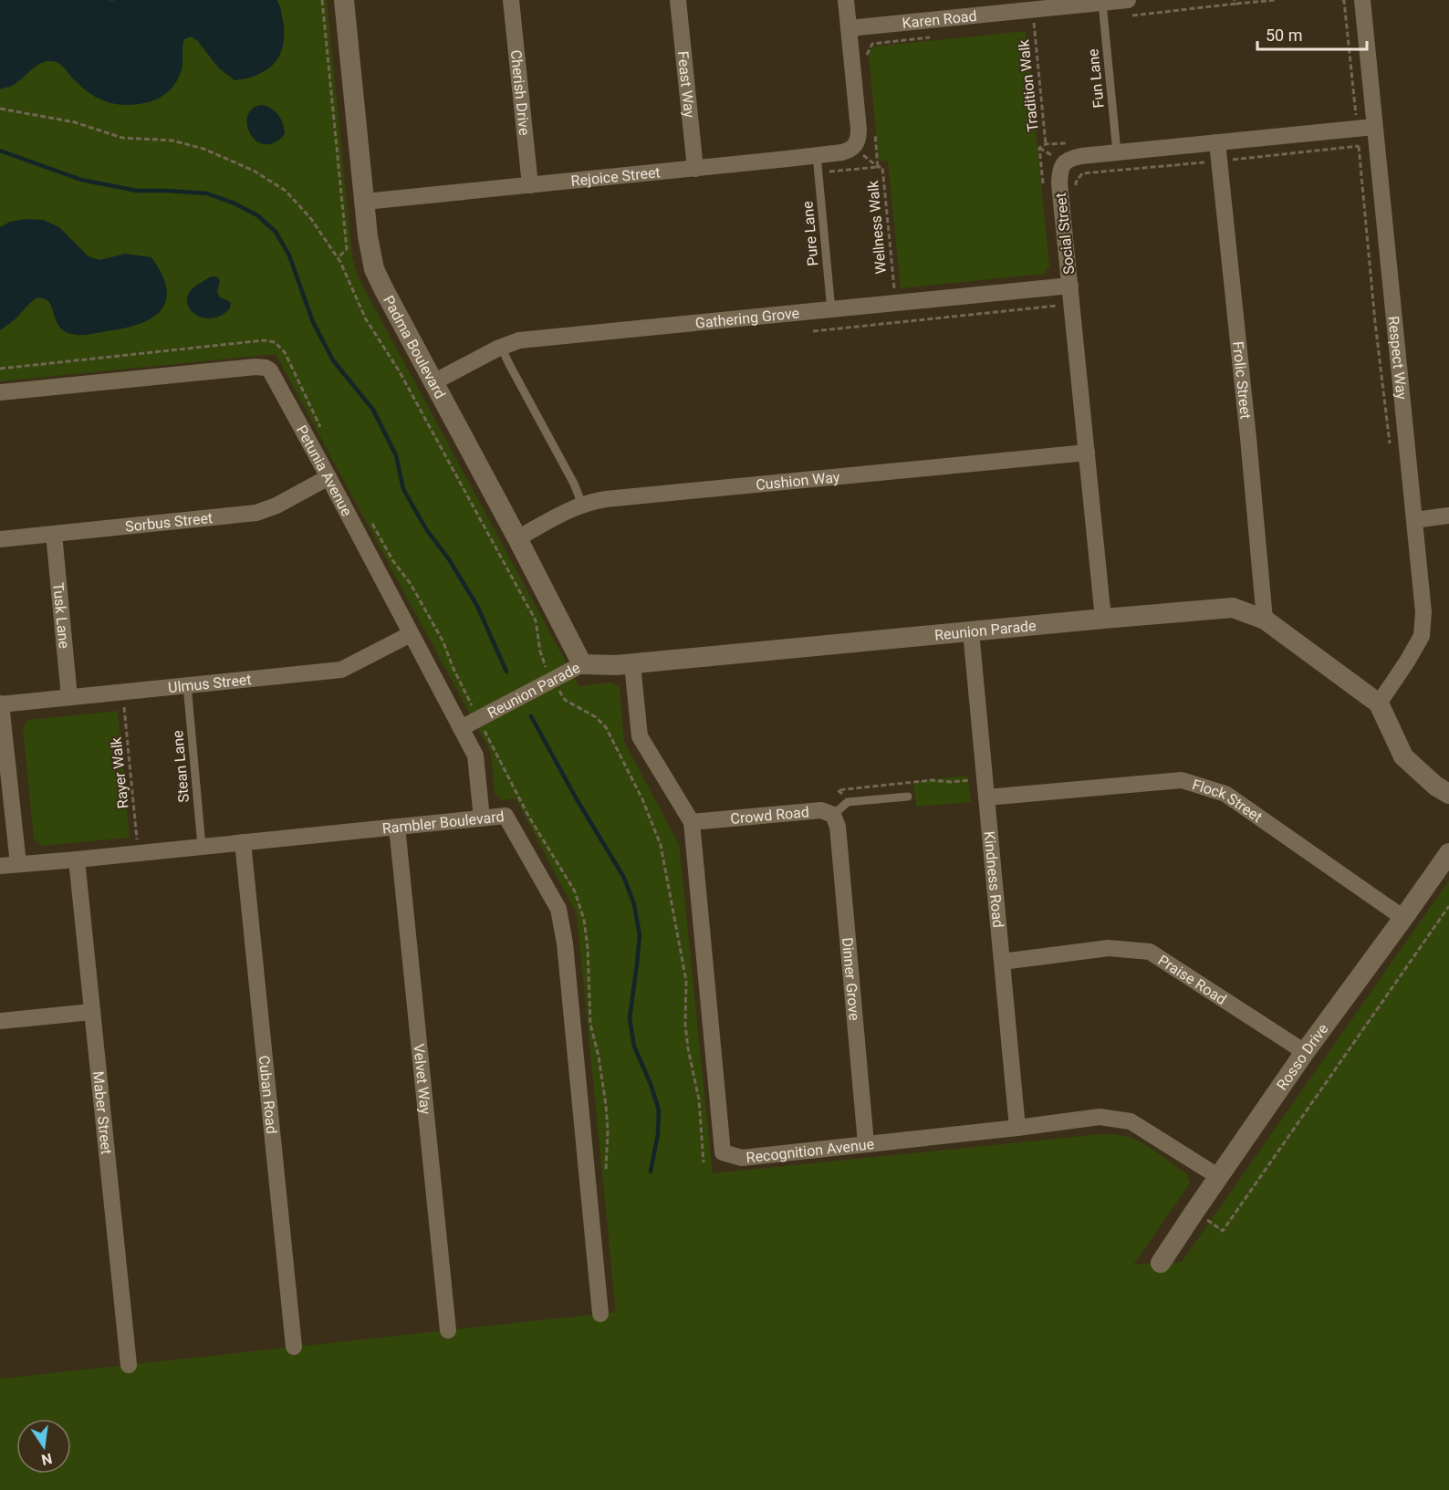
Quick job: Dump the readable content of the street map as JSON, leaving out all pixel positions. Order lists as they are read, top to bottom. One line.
{"streets":{"street":["Karen Road","Feast Way","Cherish Drive","Rejoice Street","Social Street","Gathering Grove","Padma Boulevard","Respect Way","Frolic Street","Petunia Avenue","Cushion Way","Sorbus Street","Tusk Lane","Reunion Parade","Ulmus Street","Flock Street","Crowd Road","Rambler Boulevard","Kindness Road","Dinner Grove","Praise Road","Rosso Drive","Velvet Way","Cuban Road","Maber Street","Recognition Avenue"],"lane":["Fun Lane","Pure Lane","Stean Lane"],"path":["Tradition Walk","Wellness Walk","Rayer Walk"]},"crossings":[["Karen Road","Fun Lane"],["Karen Road","Rejoice Street"],["Fun Lane","Social Street"],["Feast Way","Rejoice Street"],["Cherish Drive","Rejoice Street"],["Rejoice Street","Pure Lane"],["Rejoice Street","Padma Boulevard"],["Pure Lane","Gathering Grove"],["Social Street","Gathering Grove"],["Social Street","Respect Way"],["Social Street","Frolic Street"],["Social Street","Cushion Way"],["Social Street","Reunion Parade"],["Gathering Grove","Padma Boulevard"],["Padma Boulevard","Cushion Way"],["Padma Boulevard","Reunion Parade"],["Respect Way","Reunion Parade"],["Frolic Street","Reunion Parade"],["Petunia Avenue","Sorbus Street"],["Petunia Avenue","Reunion Parade"],["Petunia Avenue","Ulmus Street"],["Petunia Avenue","Rambler Boulevard"],["Sorbus Street","Tusk Lane"],["Tusk Lane","Ulmus Street"],["Reunion Parade","Kindness Road"],["Reunion Parade","Recognition Avenue"],["Ulmus Street","Stean Lane"],["Ulmus Street","Rayer Walk"],["Stean Lane","Rambler Boulevard"],["Rayer Walk","Rambler Boulevard"],["Flock Street","Kindness Road"],["Flock Street","Rosso Drive"],["Crowd Road","Dinner Grove"],["Crowd Road","Recognition Avenue"],["Rambler Boulevard","Velvet Way"],["Rambler Boulevard","Cuban Road"],["Rambler Boulevard","Maber Street"],["Kindness Road","Praise Road"],["Kindness Road","Recognition Avenue"],["Dinner Grove","Recognition Avenue"],["Praise Road","Rosso Drive"],["Rosso Drive","Recognition Avenue"]],"scale_bar":"50 m","north":"bottom"}
